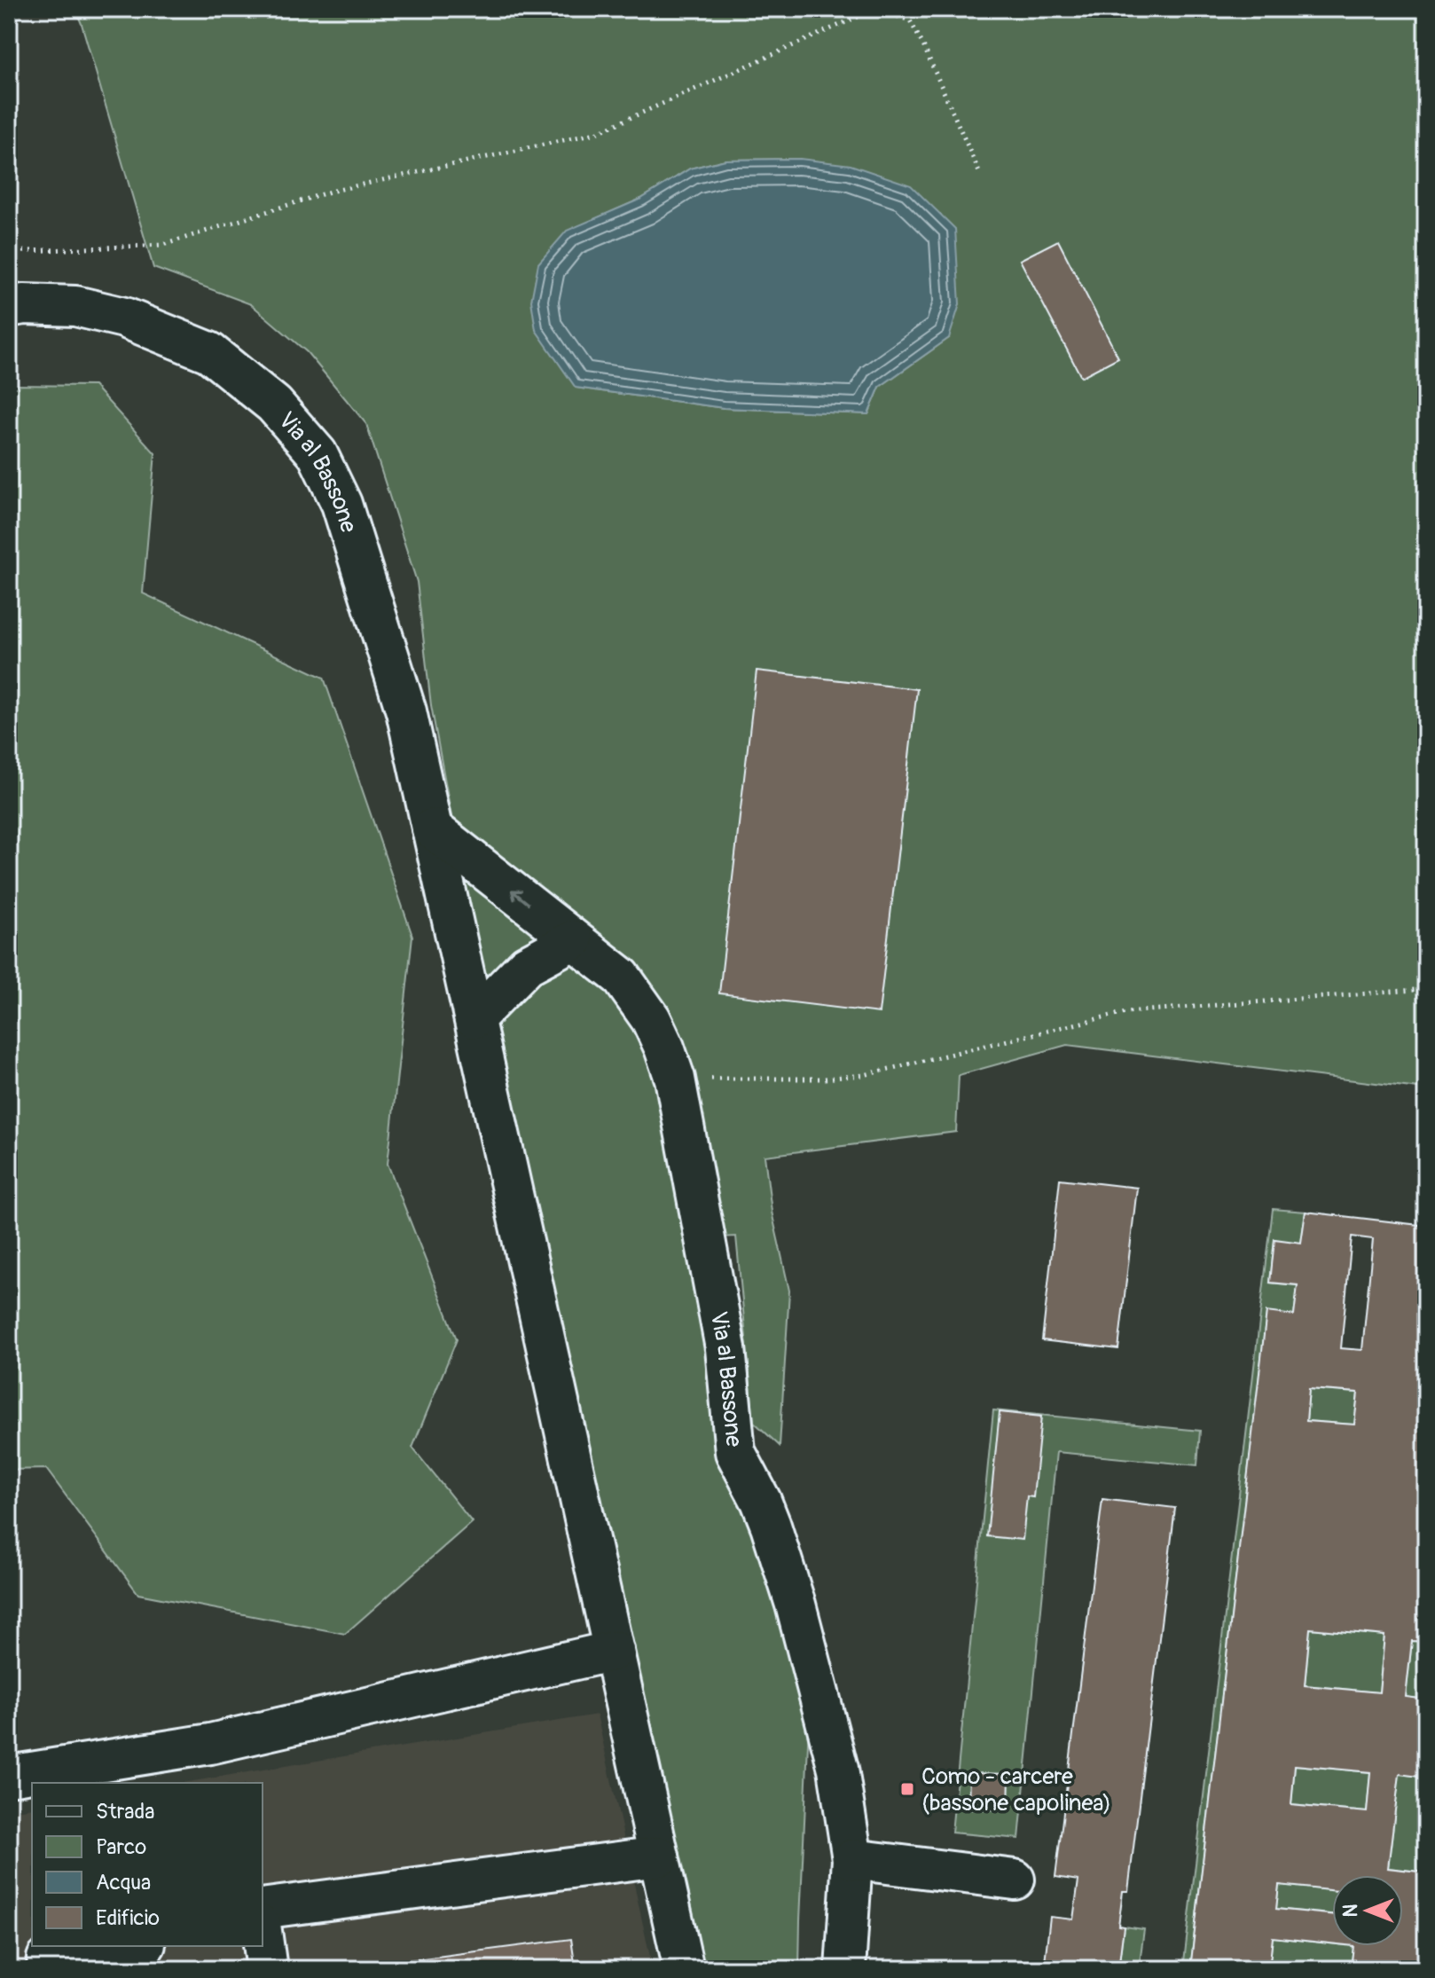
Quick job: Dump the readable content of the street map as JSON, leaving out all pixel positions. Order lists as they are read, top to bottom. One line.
{"streets":{"street":["Via al Bassone"]},"places":{"transit":["Como - carcere (bassone capolinea)"]},"legend":["Strada","Parco","Acqua","Edificio"],"north":"left"}
